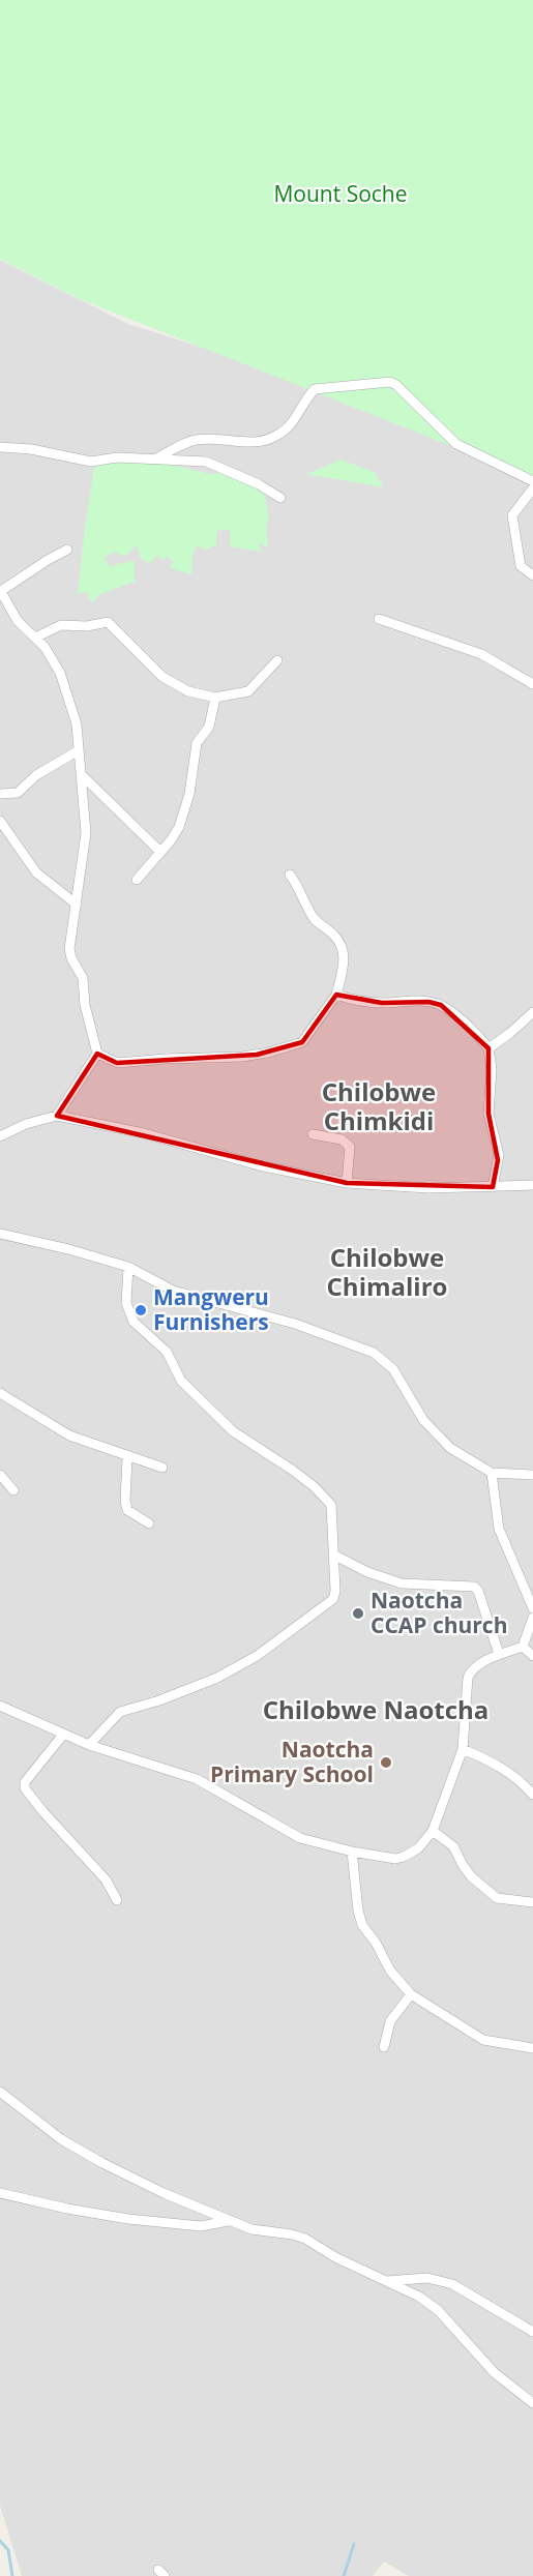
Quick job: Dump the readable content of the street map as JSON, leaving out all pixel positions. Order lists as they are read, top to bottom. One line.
{"districts":["Chilobwe Chimkidi","Chilobwe Chimaliro","Chilobwe Naotcha"],"parks":["Mount Soche"],"places":["Mangweru Furnishers","Naotcha CCAP church","Naotcha Primary School"]}
